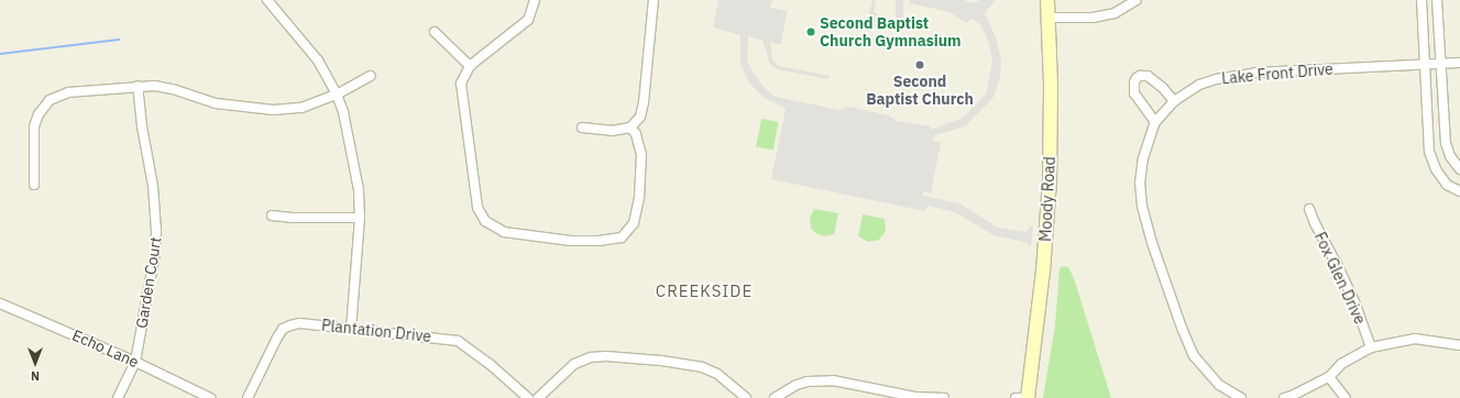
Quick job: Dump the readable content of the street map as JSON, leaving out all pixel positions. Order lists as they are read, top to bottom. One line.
{"streets":{"main road":["Moody Road"],"street":["Lake Front Drive","Fox Glen Drive","Garden Court","Plantation Drive","Echo Lane"]},"crossings":[["Garden Court","Echo Lane"]],"districts":["CREEKSIDE"],"places":["Second Baptist Church Gymnasium","Second Baptist Church"],"north":"bottom"}
